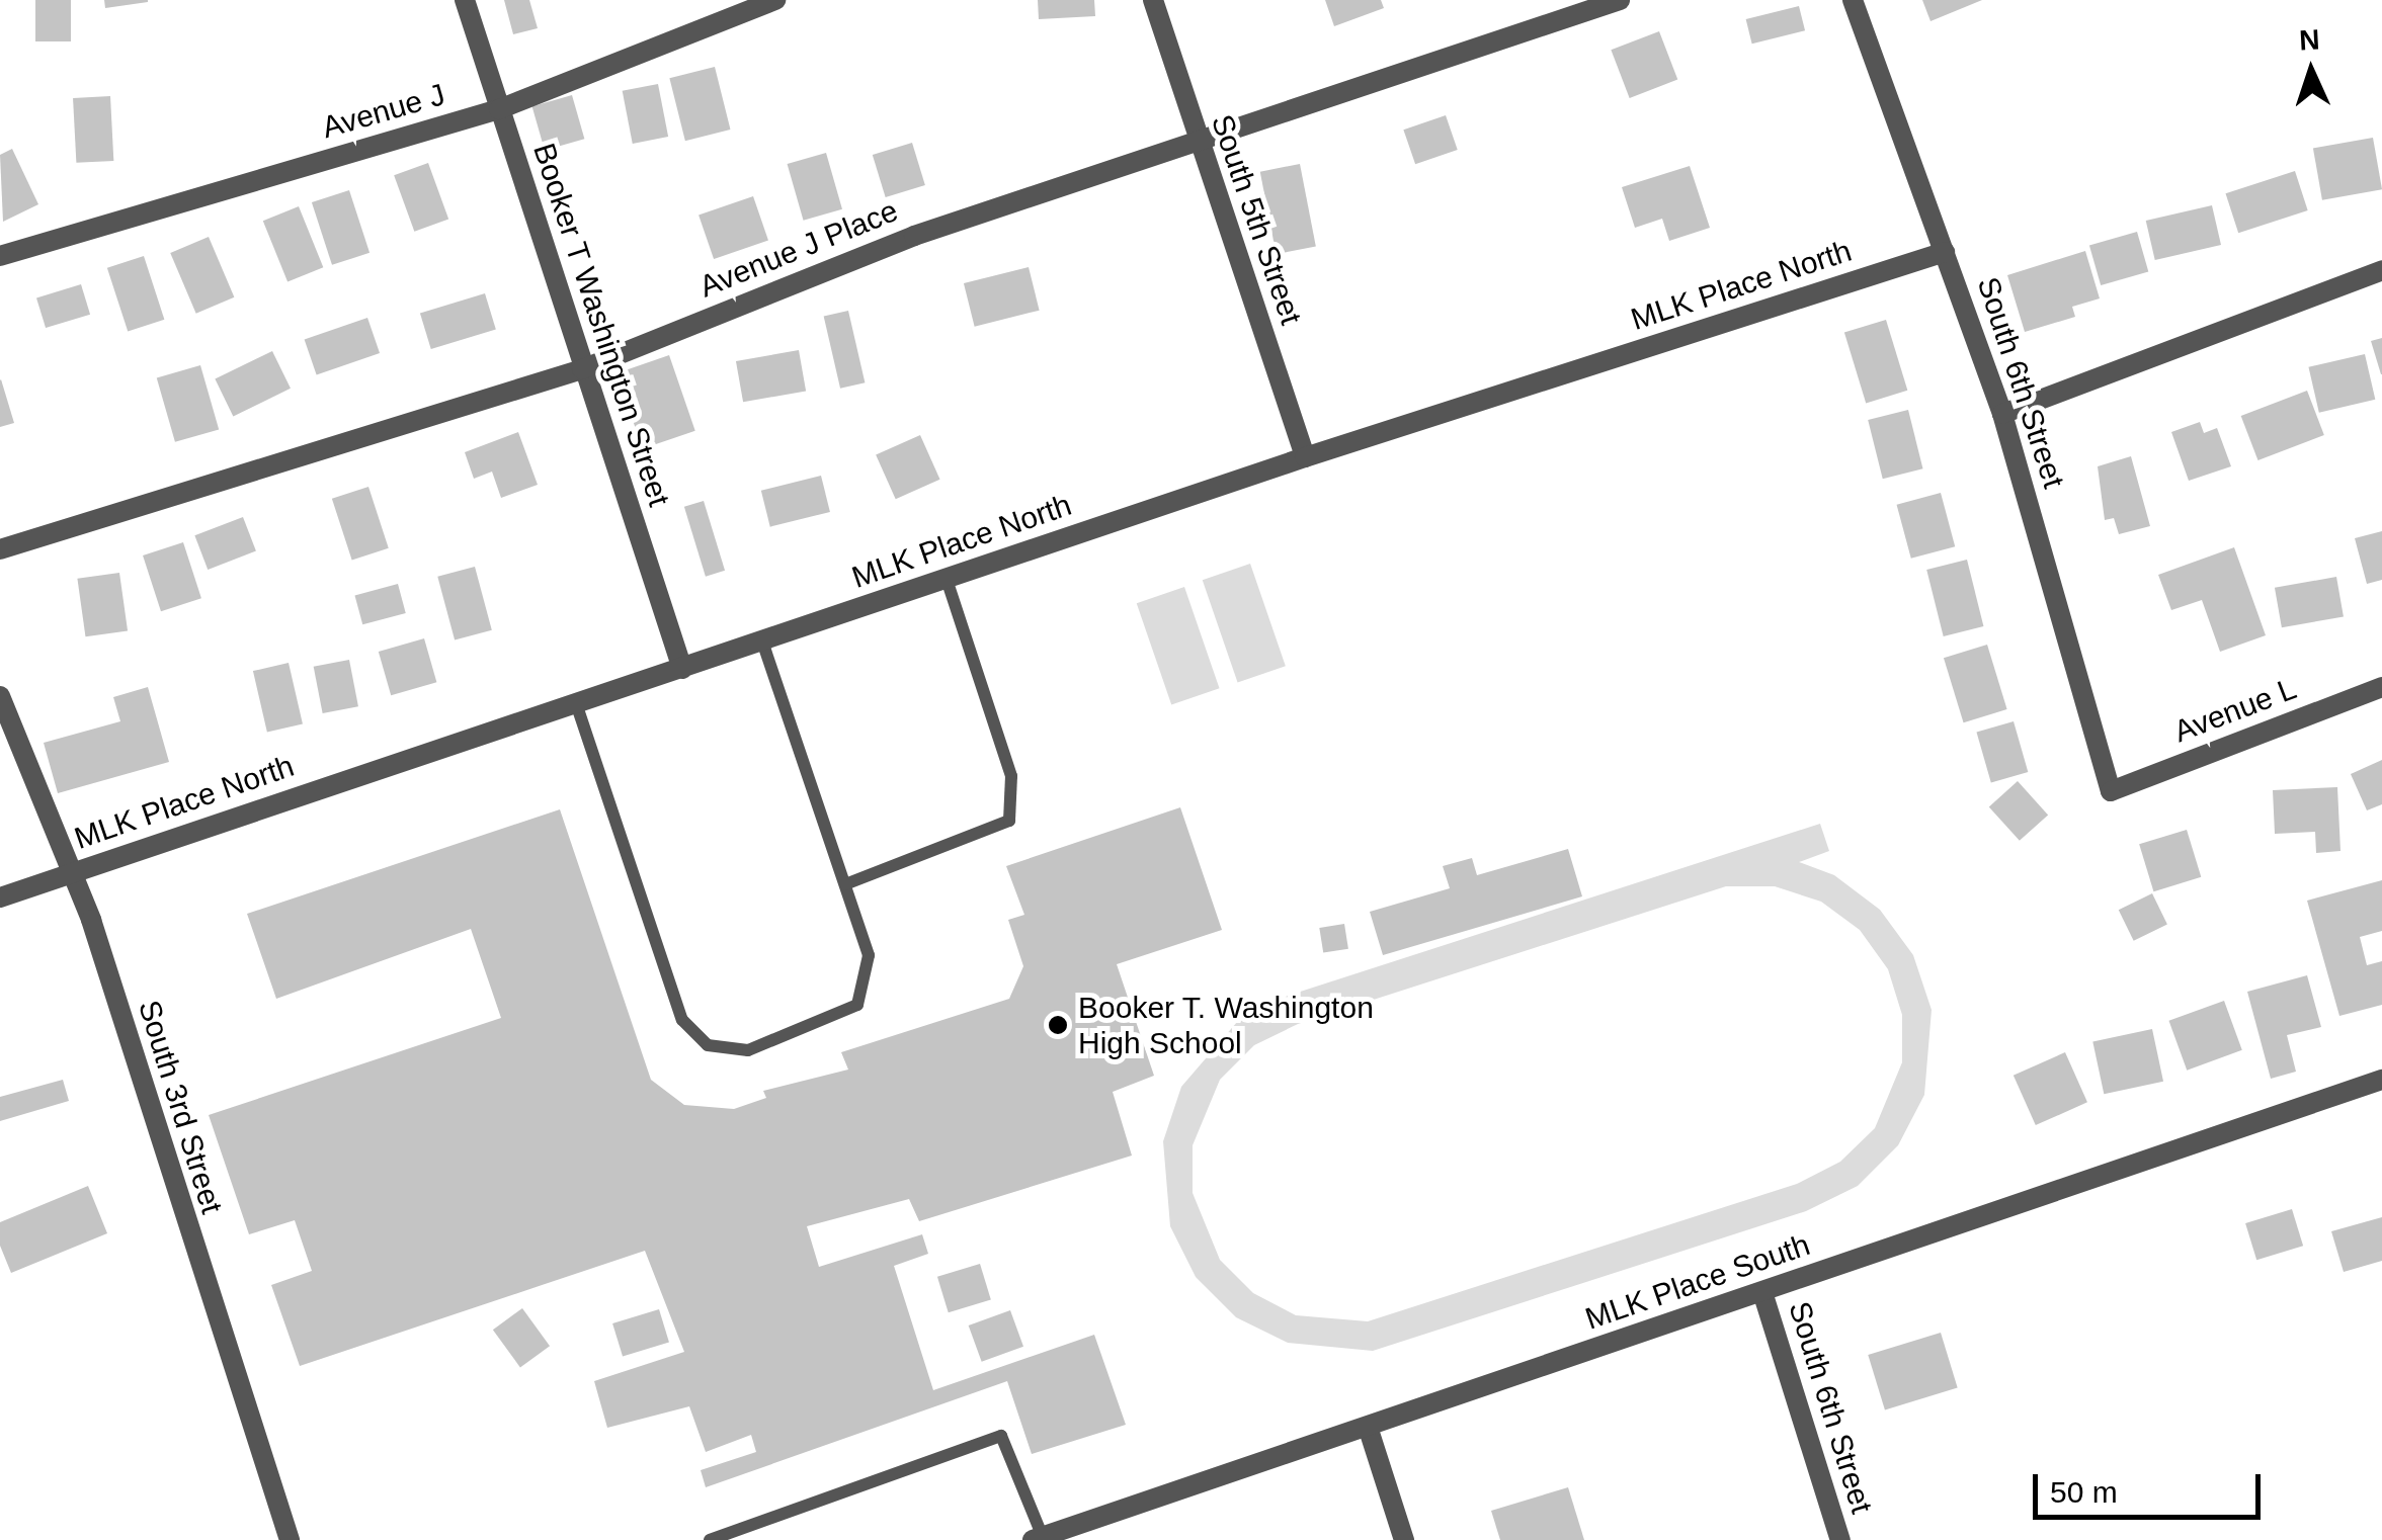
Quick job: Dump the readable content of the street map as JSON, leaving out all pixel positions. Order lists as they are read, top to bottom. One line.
{"streets":{"street":["Avenue J","South 5th Street","Avenue J Place","MLK Place North","Booker T Washington Street","South 6th Street","Avenue L","South 3rd Street","MLK Place South"]},"crossings":[["Avenue J","Booker T Washington Street"],["South 5th Street","Avenue J Place"],["South 5th Street","MLK Place North"],["Avenue J Place","Booker T Washington Street"],["MLK Place North","Booker T Washington Street"],["MLK Place North","South 6th Street"],["MLK Place North","South 3rd Street"],["South 6th Street","Avenue L"],["South 6th Street","MLK Place South"]],"places":["Booker T. Washington High School"],"scale_bar":"50 m","north":"top"}
